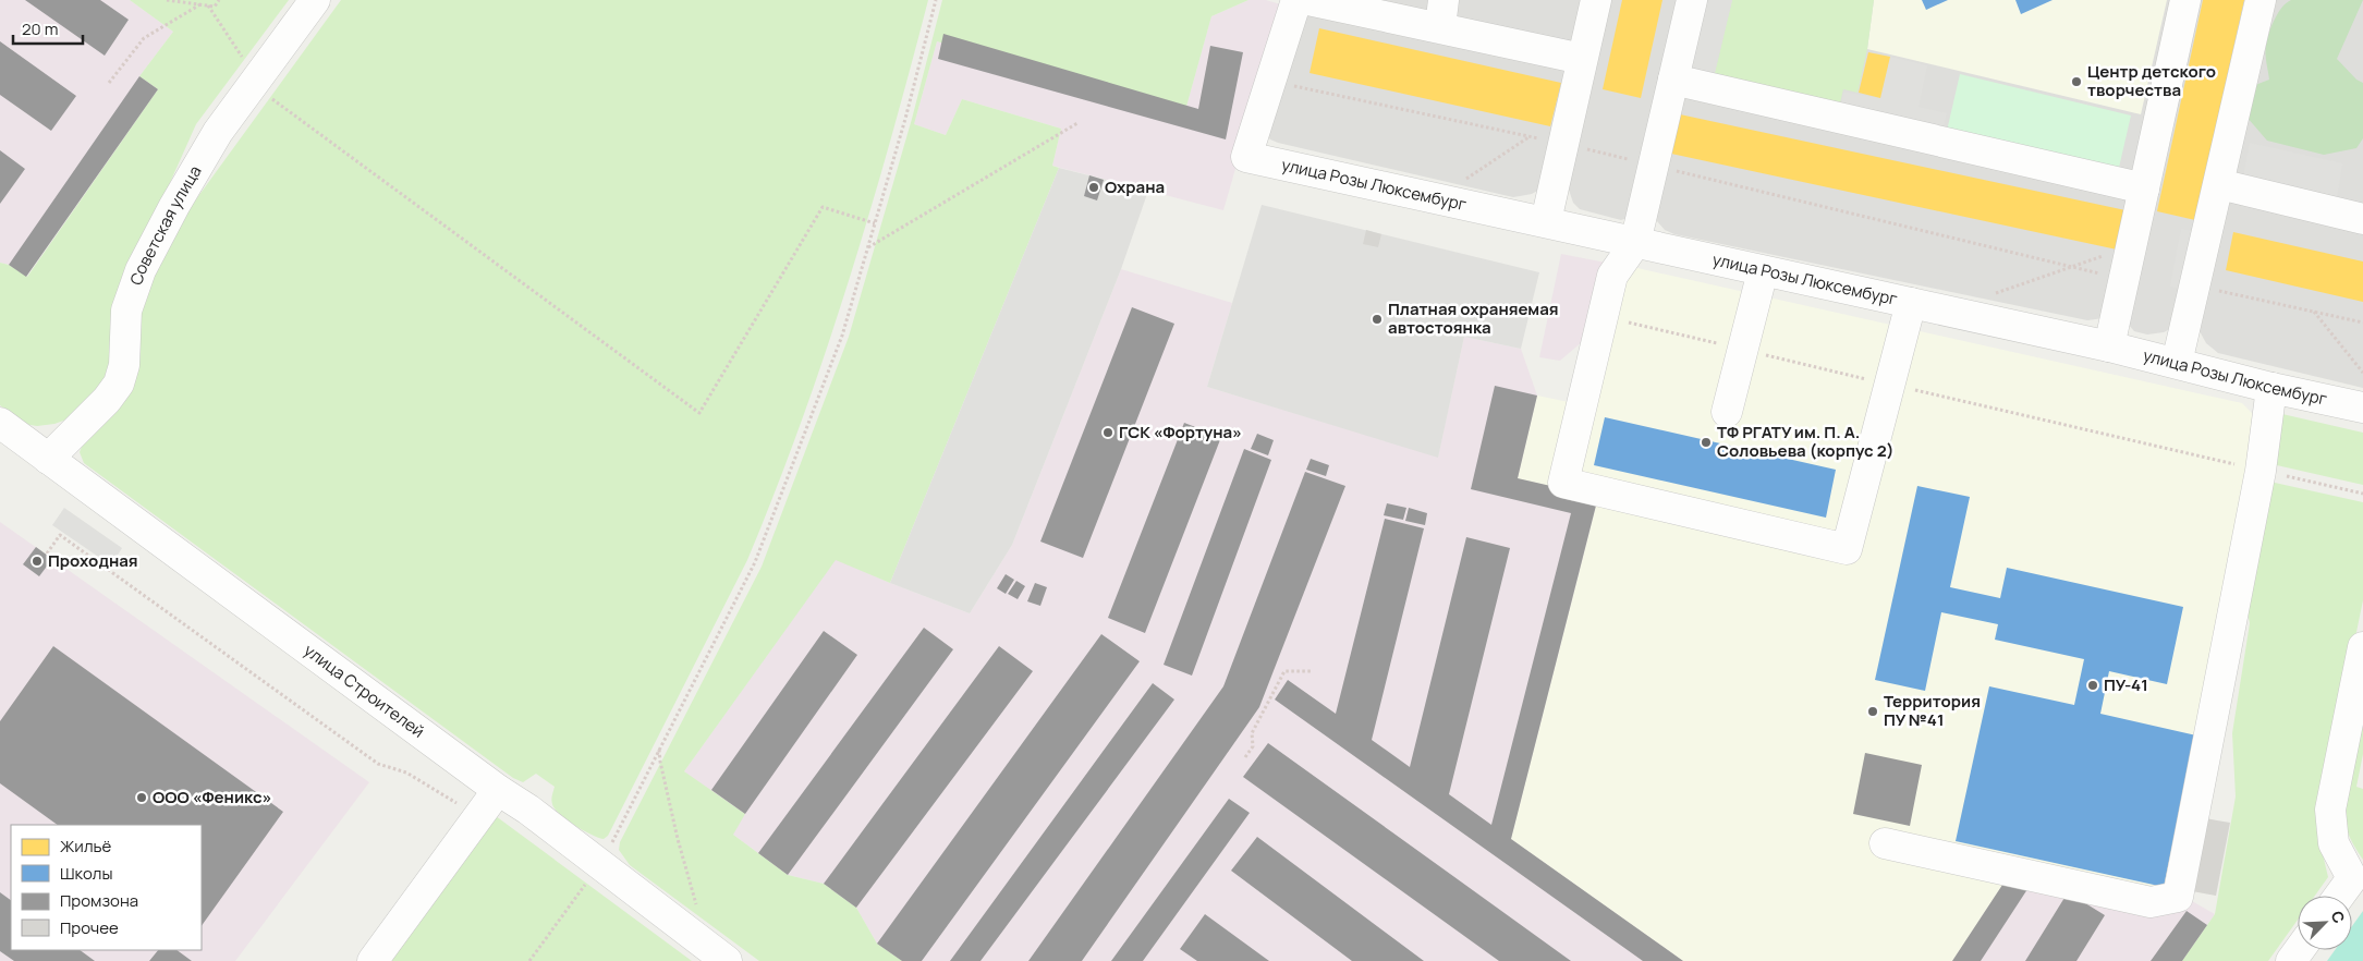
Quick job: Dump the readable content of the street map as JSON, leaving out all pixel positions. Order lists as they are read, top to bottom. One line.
{"streets":{"street":["улица Розы Люксембург","Советская улица","улица Строителей"]},"crossings":[["Советская улица","улица Строителей"]],"places":["Центр детского творчества","Охрана","Платная охраняемая автостоянка","ГСК «Фортуна»","ТФ РГАТУ им. П. А. Соловьева (корпус 2)","Проходная","ПУ-41","Территория ПУ №41","ООО «Феникс»"],"legend":["Жильё","Школы","Промзона","Прочее"],"scale_bar":"20 m","north":"top right"}
